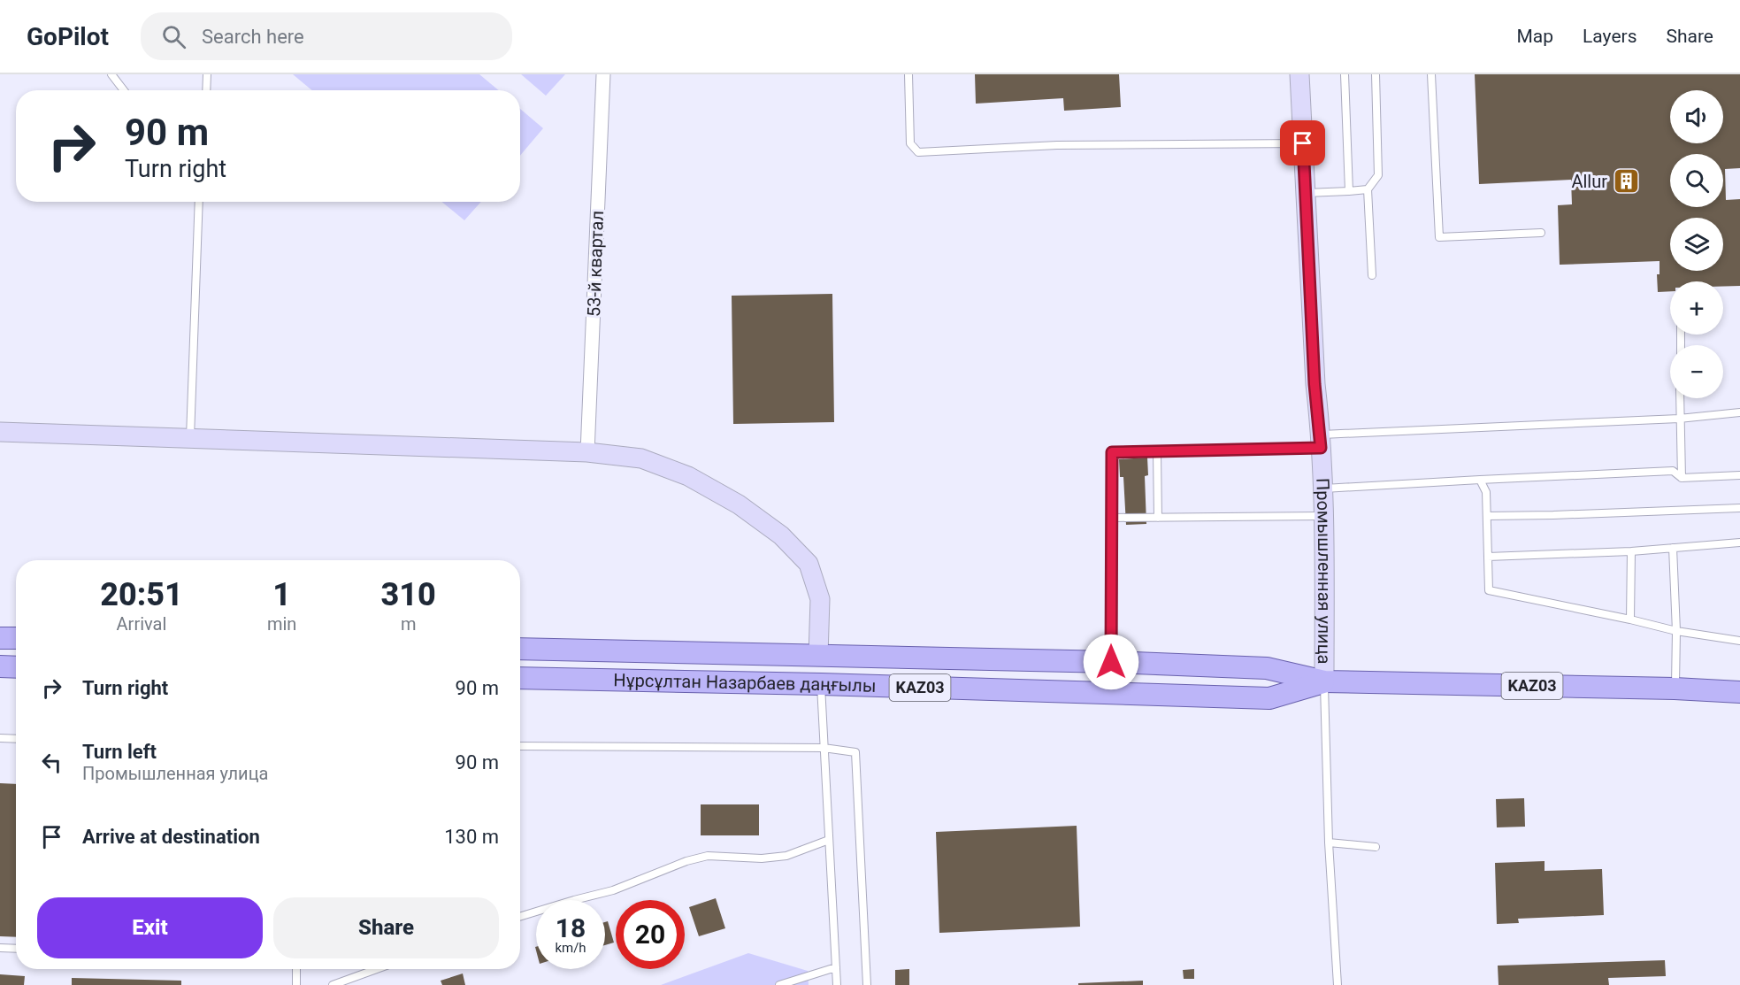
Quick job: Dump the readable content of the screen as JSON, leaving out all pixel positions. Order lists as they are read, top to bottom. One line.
{"streets":{"main road":["Нұрсұлтан Назарбаев даңғылы","KАZ03"],"street":["53-й квартал","Промышленная улица"]},"crossings":[["Промышленная улица","Нұрсұлтан Назарбаев даңғылы"]],"places":{"building":["Allur"]},"page":{"header":"GoPilot","search":"Search here","nav":["Map","Layers","Share"],"map_buttons":["+","−"],"turn":["90 m","Turn right"],"eta":["20:51","Arrival","1","min","310","m"],"list":[{"name":"Turn right","value":"90 m"},{"name":"Turn left","note":"Промышленная улица","value":"90 m"},{"name":"Arrive at destination","value":"130 m"}],"buttons":["Exit","Share"],"speed":"18 km/h","limit":"20"}}
